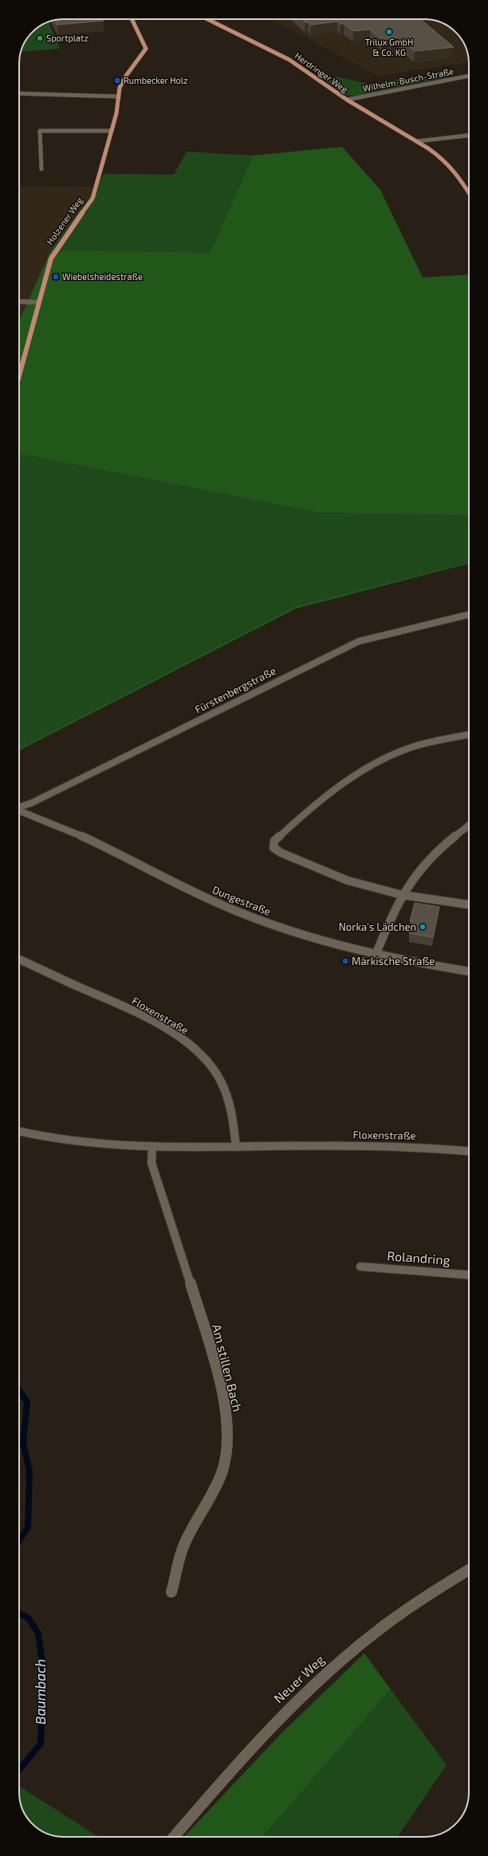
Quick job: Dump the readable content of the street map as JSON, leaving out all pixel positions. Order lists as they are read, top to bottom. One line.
{"streets":{"main road":["Herdringer Weg","Holzener Weg"],"street":["Wilhelm-Busch-Straße","Fürstenbergstraße","Dungestraße","Floxenstraße","Rolandring","Am stillen Bach","Neuer Weg"]},"crossings":[["Herdringer Weg","Wilhelm-Busch-Straße"],["Floxenstraße","Am stillen Bach"]],"water":["Baumbach"],"places":{"other":["Trilux GmbH & Co. KG","Sportplatz","Norka's Lädchen"],"transit":["Rumbecker Holz","Wiebelsheidestraße","Märkische Straße"]}}
